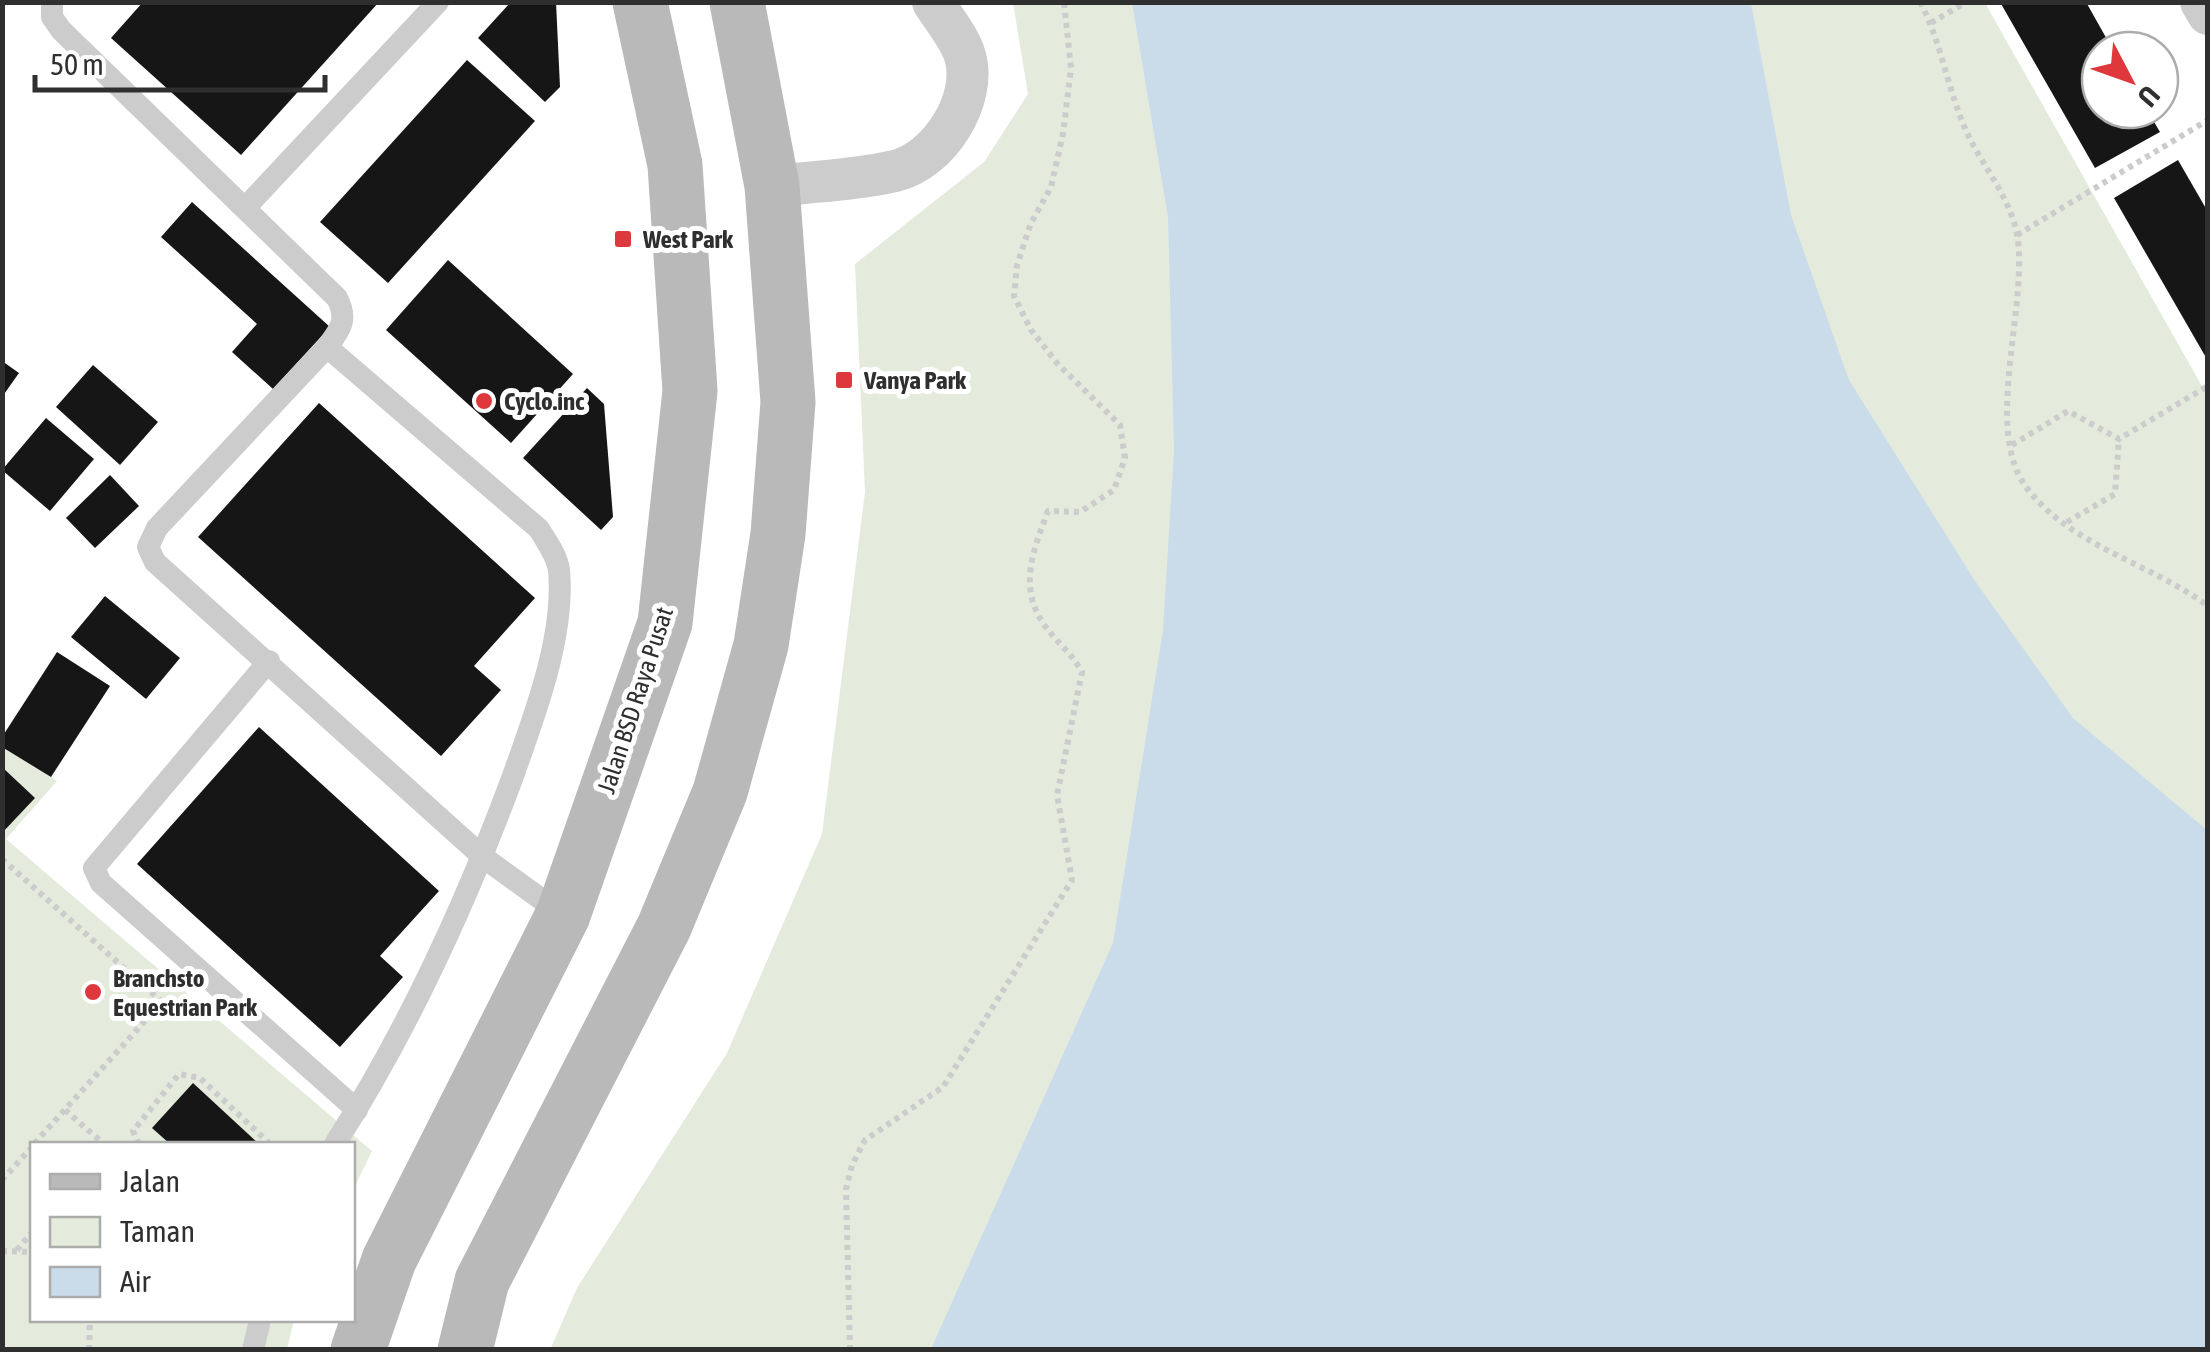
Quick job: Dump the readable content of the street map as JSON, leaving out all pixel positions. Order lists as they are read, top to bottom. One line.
{"streets":{"main road":["Jalan BSD Raya Pusat"]},"places":{"transit":["West Park","Vanya Park"],"other":["Cyclo.inc","Branchsto Equestrian Park"]},"legend":["Jalan","Taman","Air"],"scale_bar":"50 m","north":"bottom right"}
